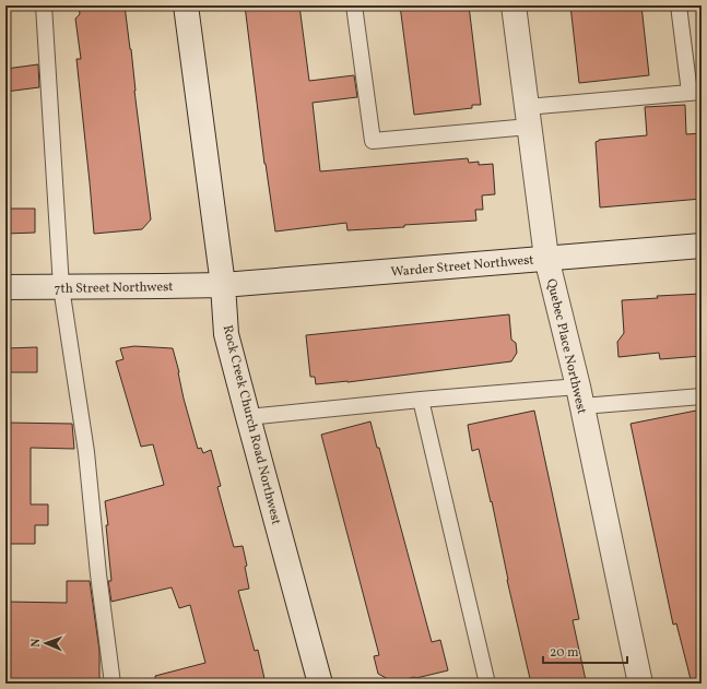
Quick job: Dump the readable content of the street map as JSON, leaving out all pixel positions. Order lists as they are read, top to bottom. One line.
{"streets":{"street":["Warder Street Northwest","7th Street Northwest","Quebec Place Northwest","Rock Creek Church Road Northwest"]},"crossings":[["Warder Street Northwest","7th Street Northwest"],["Warder Street Northwest","Quebec Place Northwest"],["Warder Street Northwest","Rock Creek Church Road Northwest"],["7th Street Northwest","Rock Creek Church Road Northwest"]],"scale_bar":"20 m","north":"left"}
